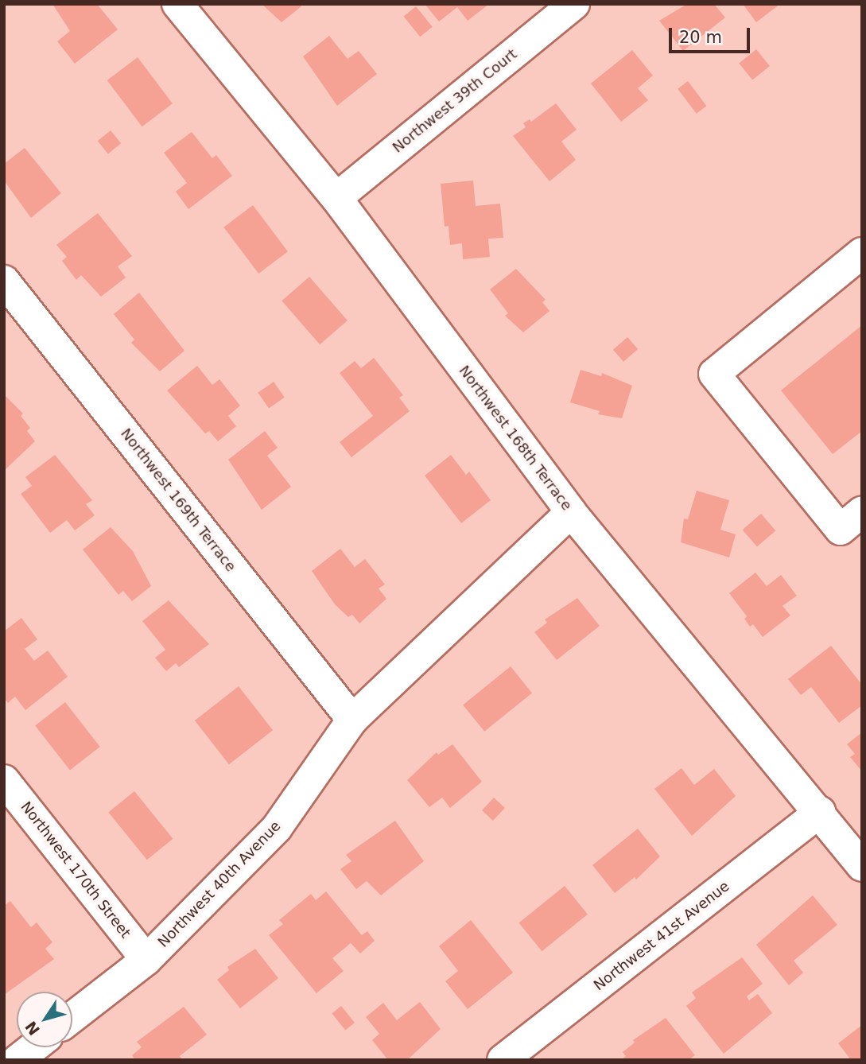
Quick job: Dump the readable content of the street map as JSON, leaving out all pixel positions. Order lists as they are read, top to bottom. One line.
{"streets":{"street":["Northwest 39th Court","Northwest 168th Terrace","Northwest 169th Terrace","Northwest 170th Street","Northwest 40th Avenue","Northwest 41st Avenue"]},"crossings":[["Northwest 39th Court","Northwest 168th Terrace"],["Northwest 168th Terrace","Northwest 40th Avenue"],["Northwest 168th Terrace","Northwest 41st Avenue"],["Northwest 169th Terrace","Northwest 40th Avenue"],["Northwest 170th Street","Northwest 40th Avenue"]],"scale_bar":"20 m","north":"bottom left"}
